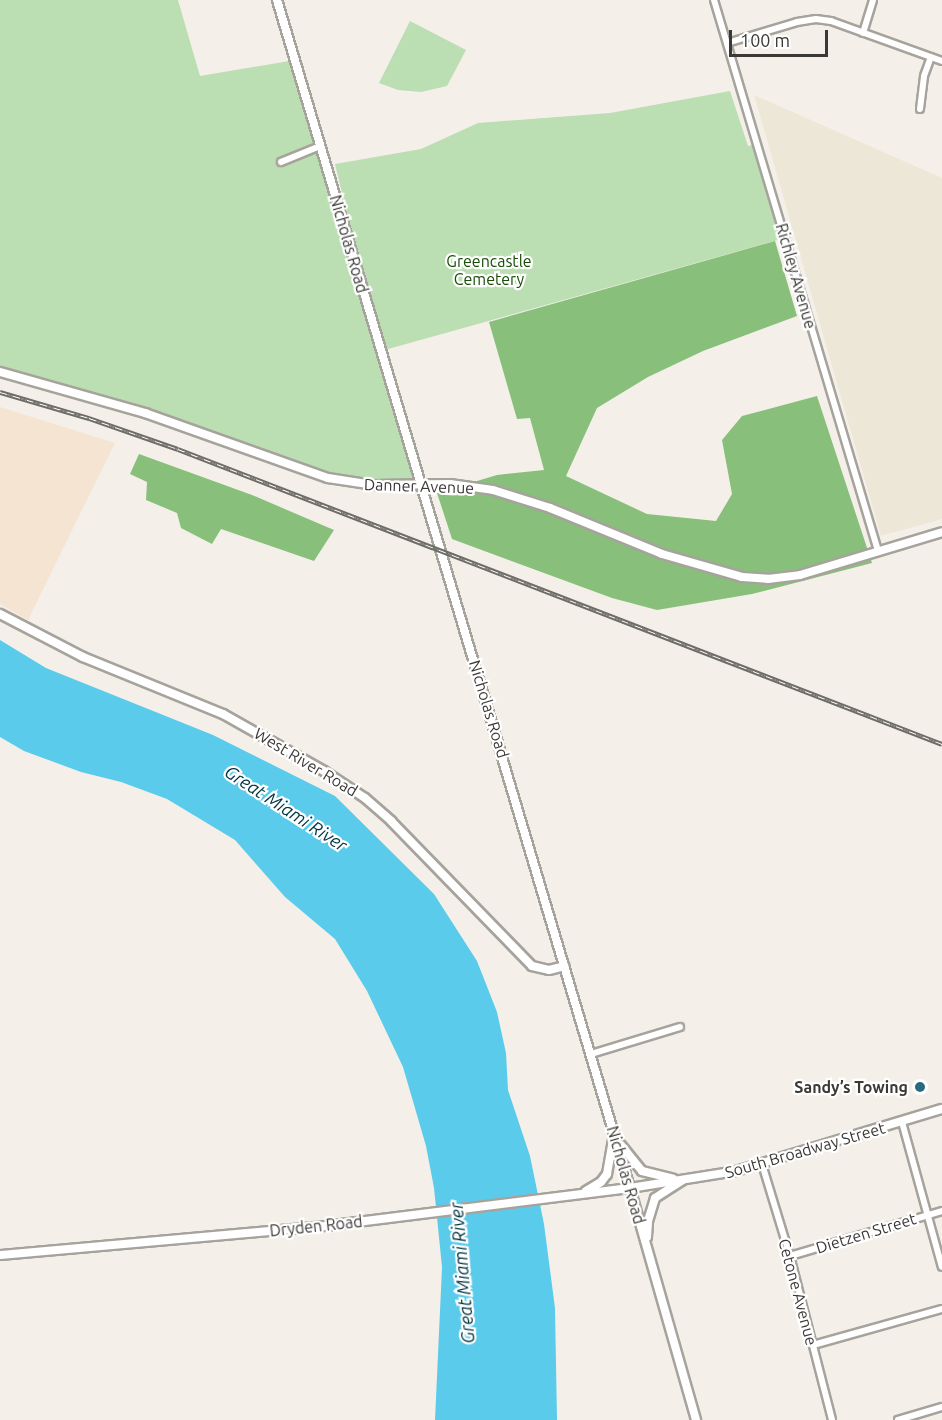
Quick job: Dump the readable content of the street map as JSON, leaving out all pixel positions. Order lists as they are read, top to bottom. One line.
{"streets":{"main road":["Nicholas Road","Dryden Road"],"street":["Richley Avenue","Danner Avenue","West River Road","South Broadway Street","Dietzen Street","Cetone Avenue"]},"crossings":[["Nicholas Road","Danner Avenue"],["Nicholas Road","West River Road"],["Nicholas Road","South Broadway Street"],["Nicholas Road","Dryden Road"],["Richley Avenue","Danner Avenue"],["South Broadway Street","Dryden Road"],["South Broadway Street","Cetone Avenue"],["Dietzen Street","Cetone Avenue"]],"water":["Great Miami River"],"parks":["Greencastle Cemetery"],"places":["Sandy’s Towing"],"scale_bar":"100 m"}
